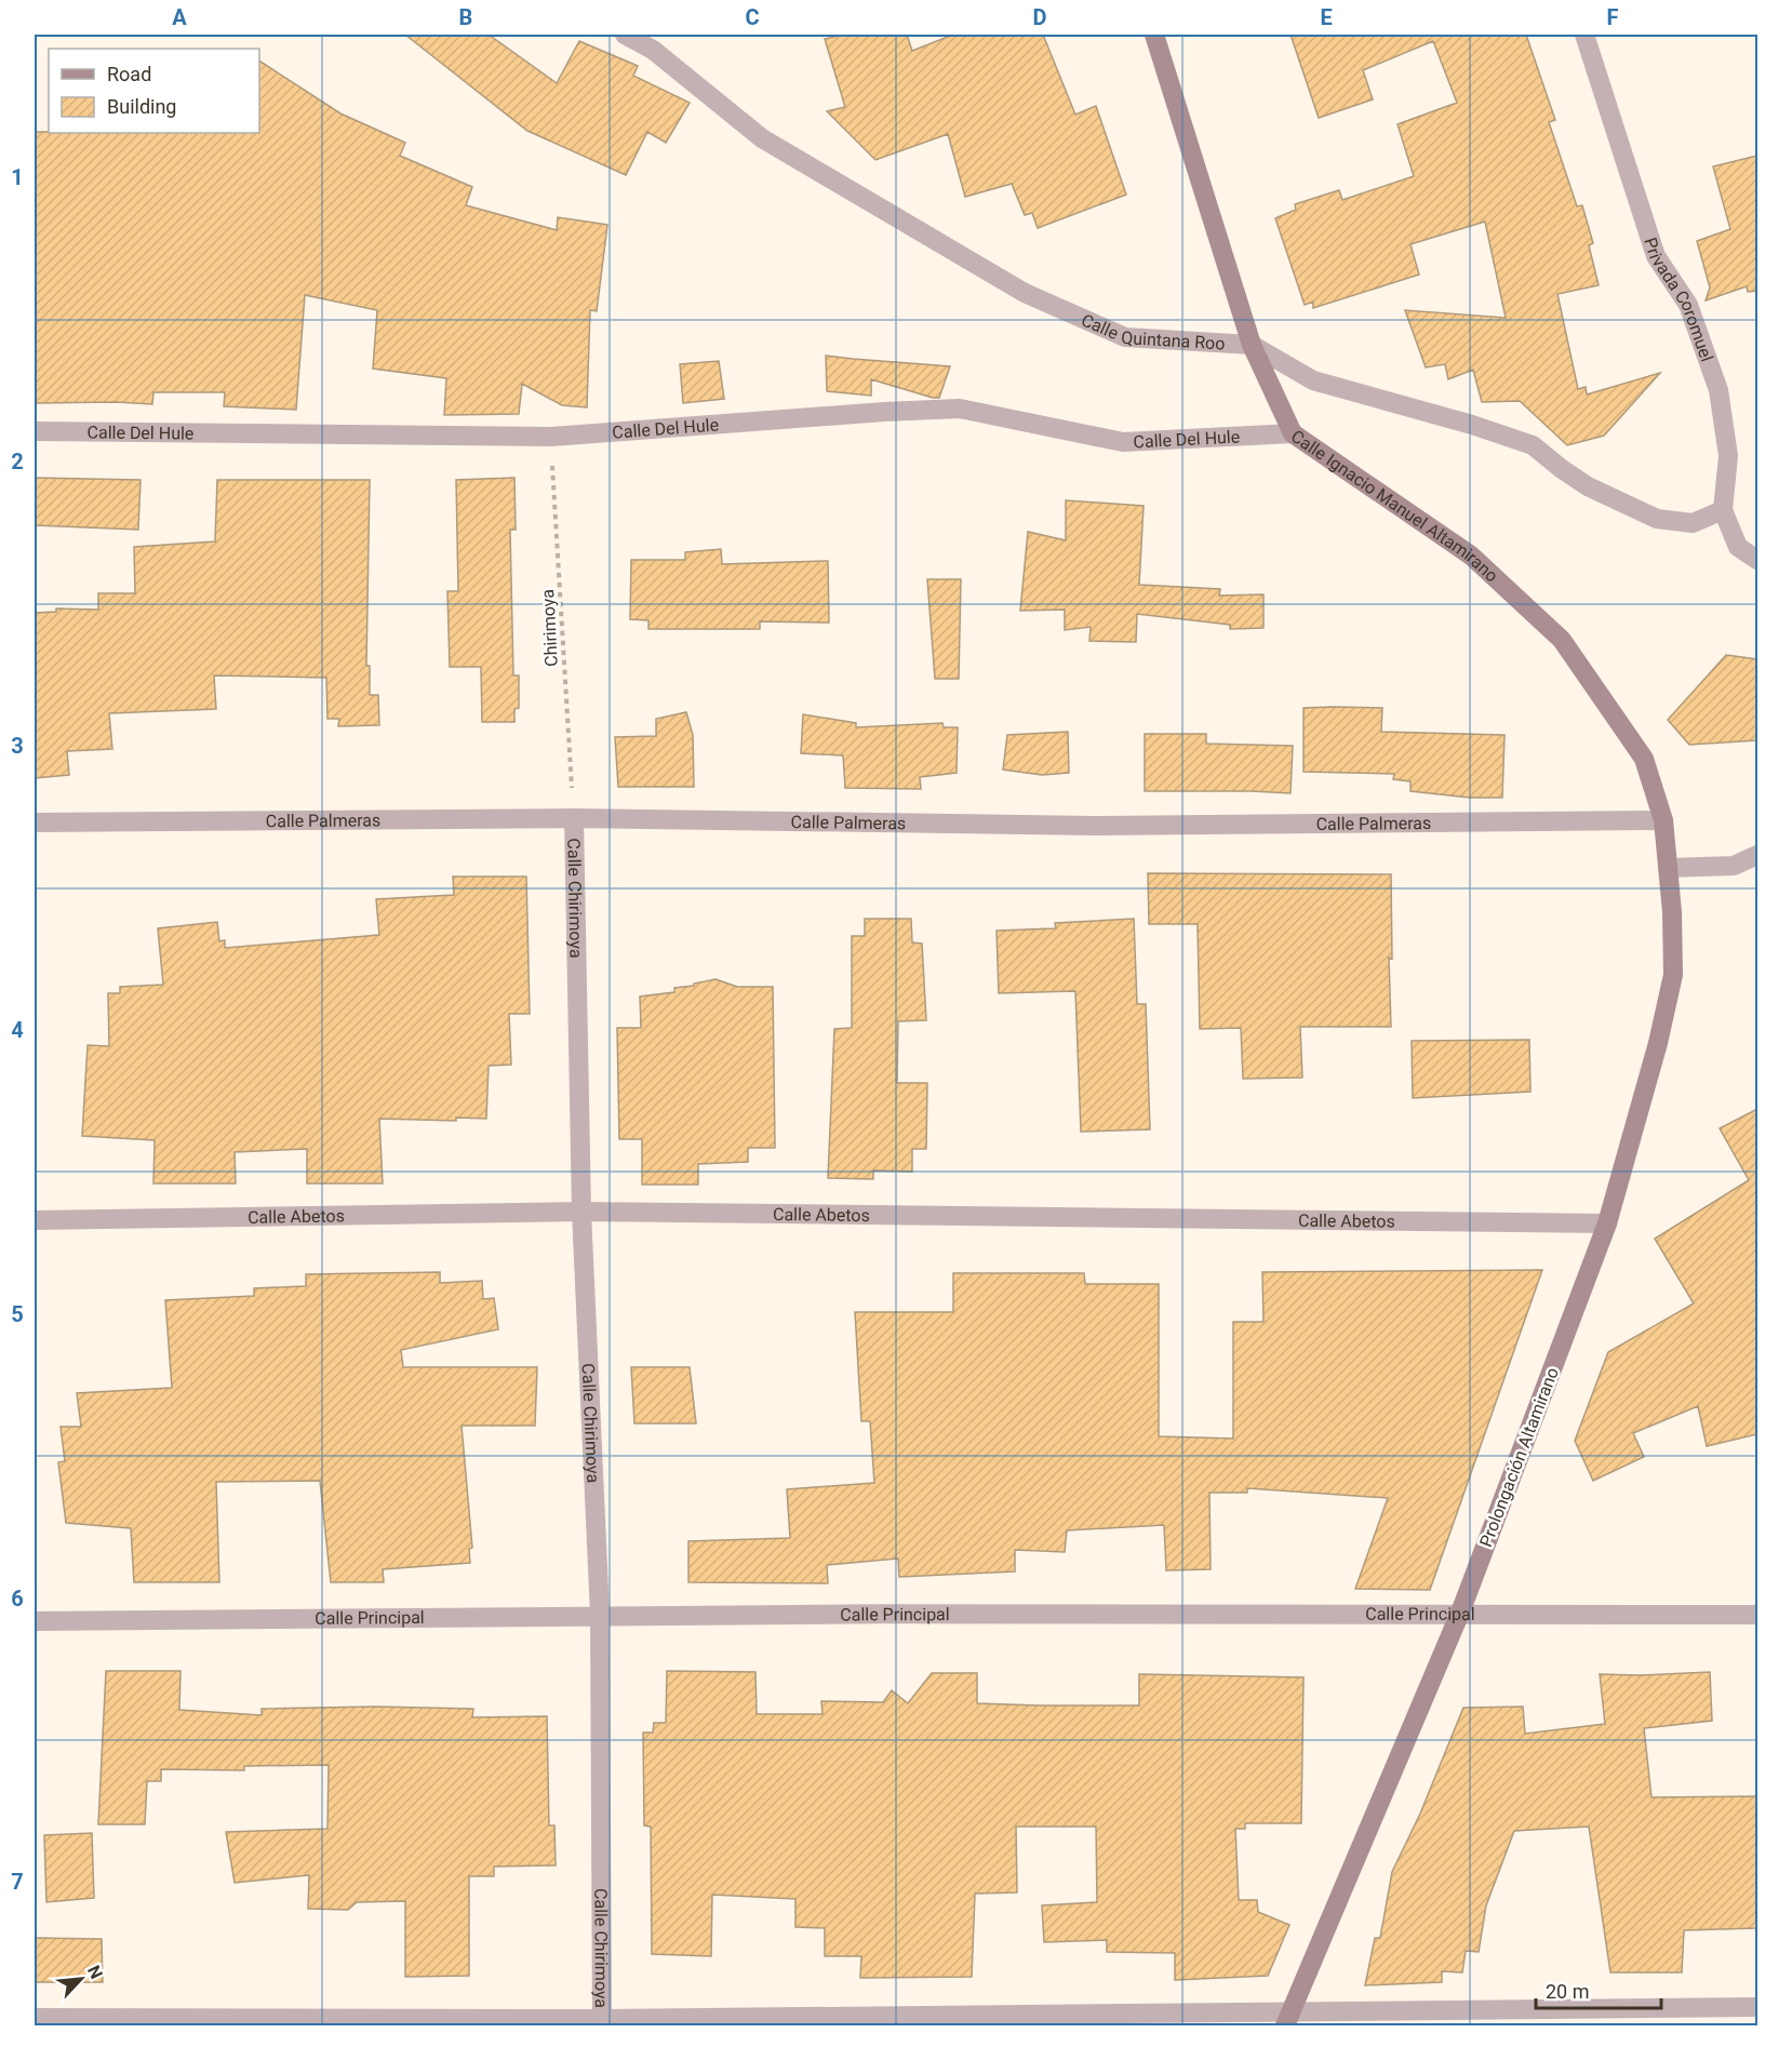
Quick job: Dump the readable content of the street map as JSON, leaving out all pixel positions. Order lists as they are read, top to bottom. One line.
{"streets":{"street":["Privada Coromuel","Calle Quintana Roo","Calle Del Hule","Calle Ignacio Manuel Altamirano","Calle Palmeras","Calle Chirimoya","Calle Abetos","Prolongación Altamirano","Calle Principal"],"path":["Chirimoya"]},"crossings":[["Privada Coromuel","Calle Quintana Roo"],["Calle Quintana Roo","Calle Ignacio Manuel Altamirano"],["Calle Del Hule","Calle Ignacio Manuel Altamirano"],["Calle Del Hule","Chirimoya"],["Calle Ignacio Manuel Altamirano","Calle Palmeras"],["Calle Ignacio Manuel Altamirano","Prolongación Altamirano"],["Chirimoya","Calle Palmeras"],["Chirimoya","Calle Chirimoya"],["Calle Palmeras","Calle Chirimoya"],["Calle Chirimoya","Calle Abetos"],["Calle Chirimoya","Calle Principal"],["Calle Abetos","Prolongación Altamirano"],["Prolongación Altamirano","Calle Principal"]],"legend":["Road","Building"],"scale_bar":"20 m","north":"top right","grid":{"columns":["A","B","C","D","E","F"],"rows":["1","2","3","4","5","6","7"]}}
